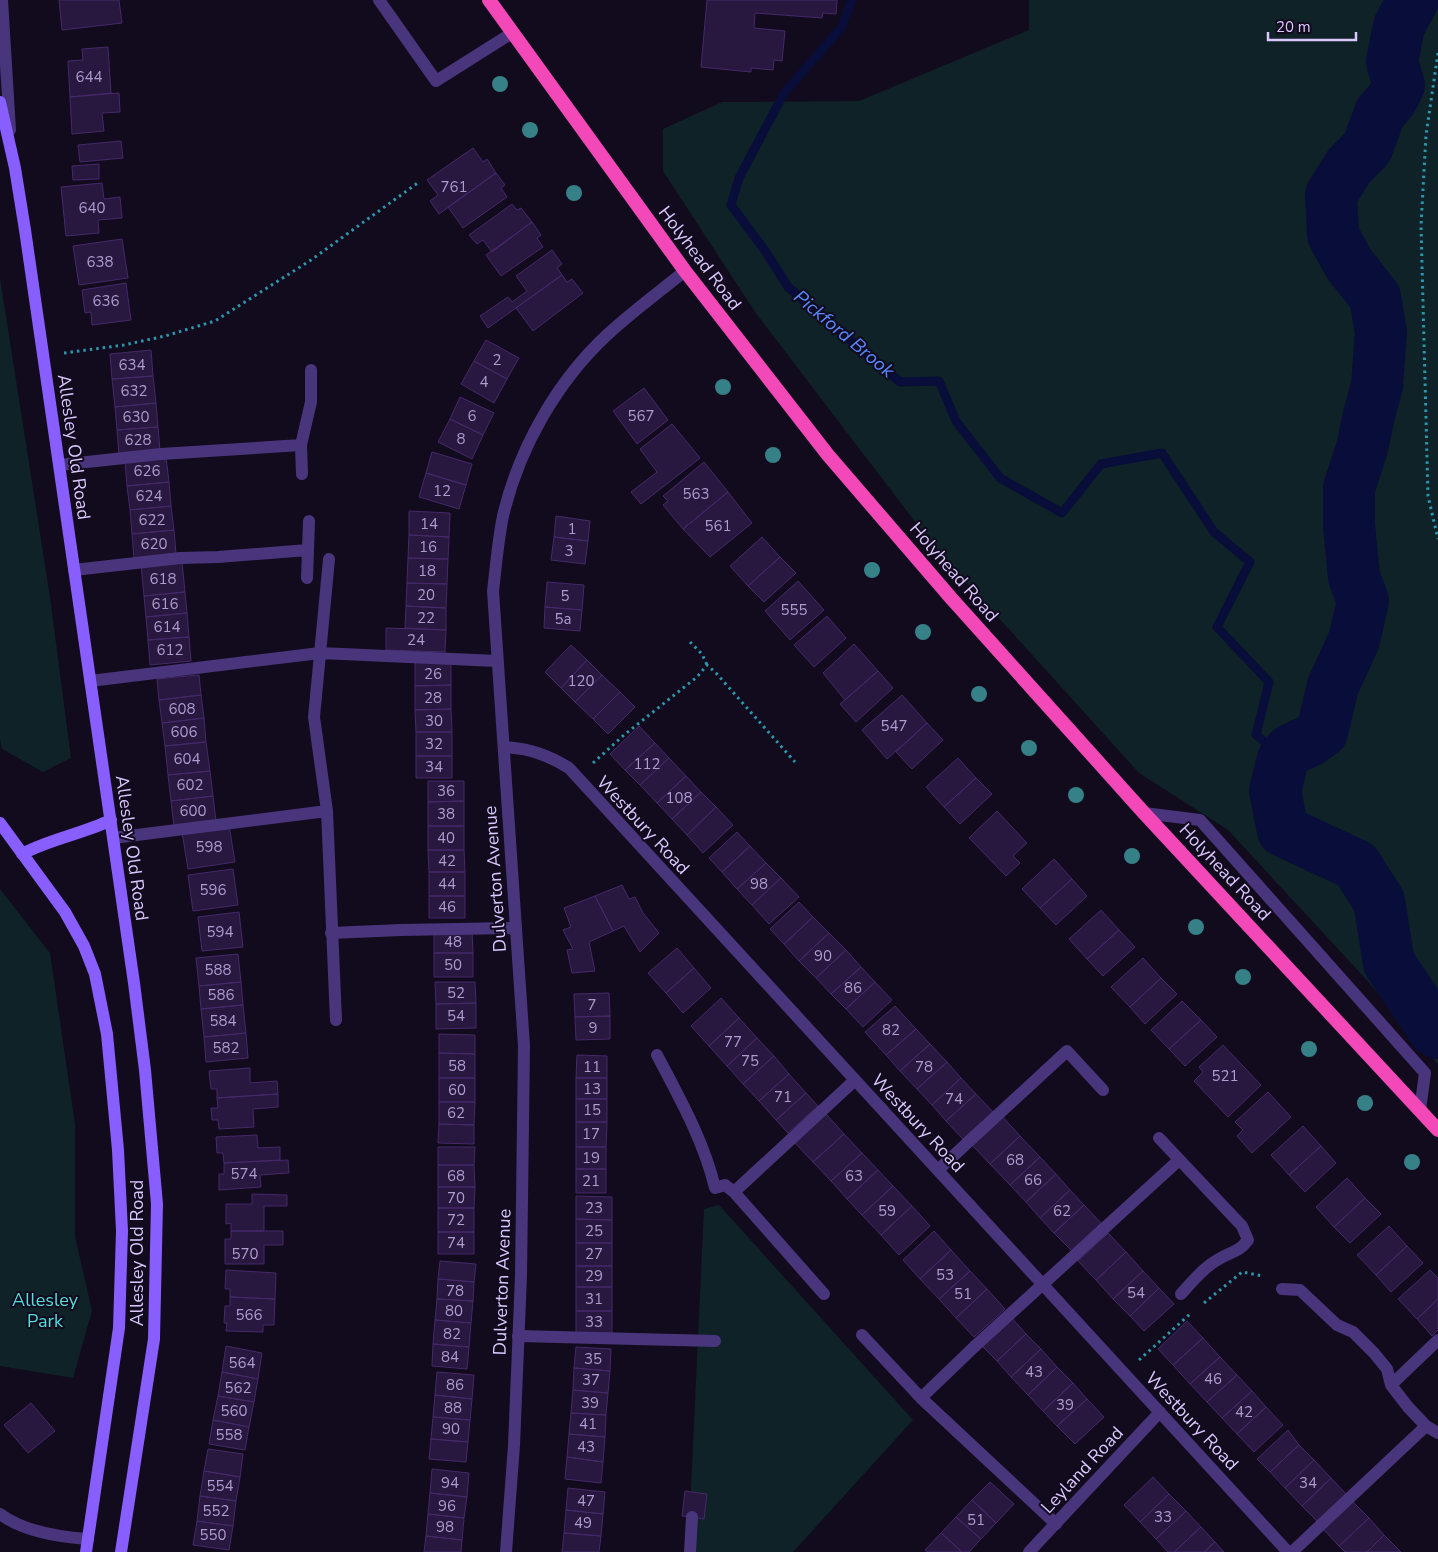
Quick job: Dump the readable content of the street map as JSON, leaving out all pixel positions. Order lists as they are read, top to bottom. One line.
{"streets":{"highway":["Holyhead Road"],"main road":["Allesley Old Road"],"street":["Westbury Road","Dulverton Avenue","Leyland Road"]},"crossings":[["Holyhead Road","Dulverton Avenue"],["Westbury Road","Dulverton Avenue"],["Westbury Road","Leyland Road"]],"water":["Pickford Brook"],"parks":["Allesley Park"],"house_numbers":["644","761","640","638","636","2","634","4","632","6","567","630","8","628","626","12","563","624","622","14","561","1","620","16","3","18","618","20","5","616","555","22","5a","614","24","612","26","120","28","608","30","547","606","32","604","112","34","602","36","108","600","38","40","598","42","44","98","596","46","594","48","90","50","588","86","52","586","7","54","584","9","82","77","582","75","58","11","78","521","13","60","71","74","15","62","17","19","68","574","68","63","66","21","70","23","59","62","72","25","74","570","27","53","29","78","54","51","31","80","566","33","82","84","35","564","43","46","37","86","562","39","39","88","560","42","41","90","558","43","94","34","554","47","96","552","33","51","49","98","550"],"scale_bar":"20 m"}
